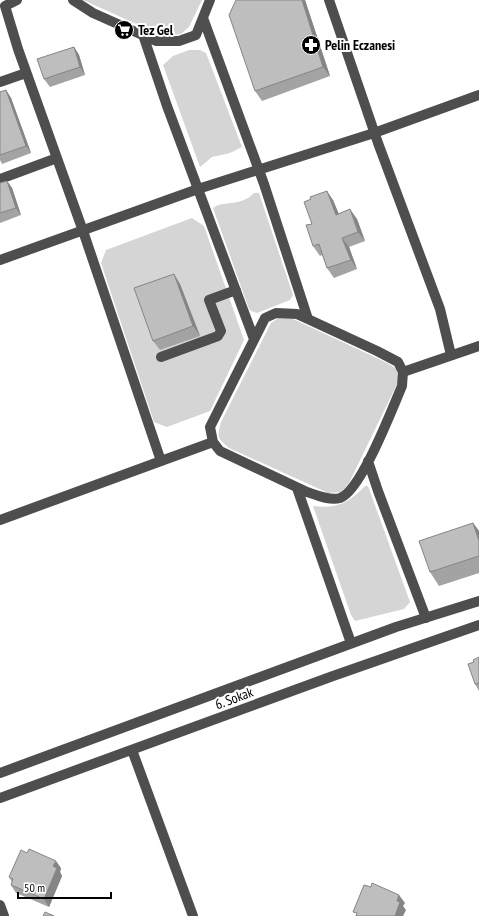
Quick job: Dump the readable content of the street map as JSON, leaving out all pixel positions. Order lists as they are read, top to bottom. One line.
{"streets":{"street":["6. Sokak"]},"places":{"supermarket":["Tez Gel"],"pharmacy":["Pelin Eczanesi"]},"scale_bar":"50 m"}
